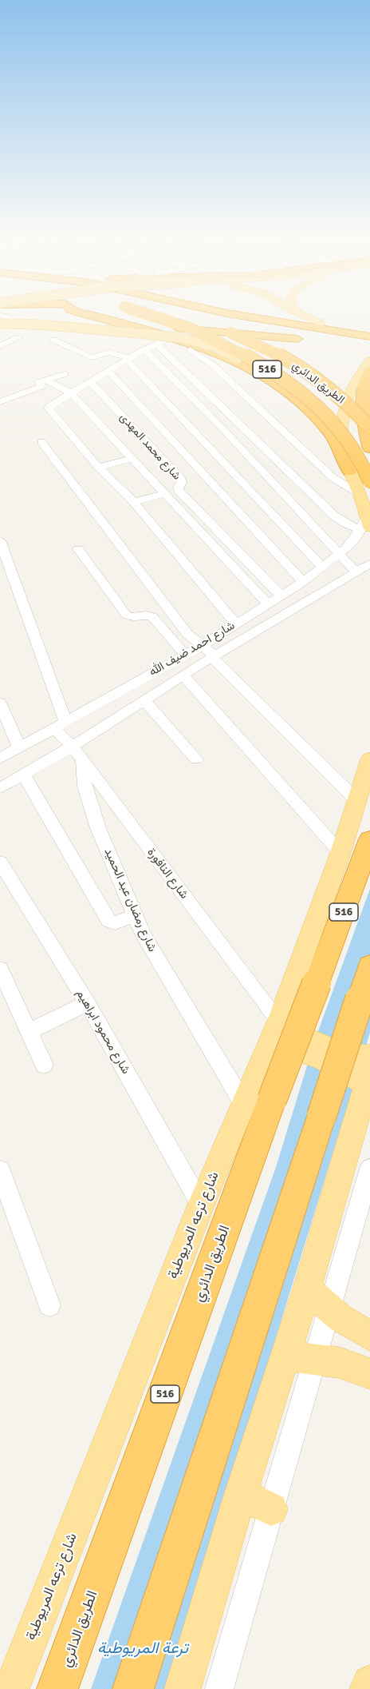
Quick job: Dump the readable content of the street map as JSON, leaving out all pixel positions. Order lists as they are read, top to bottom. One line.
{"streets":{"highway":["516","الطريق الدائري"],"main road":["شارع ترعه المريوطية"],"street":["شارع محمد المهدى","شارع احمد ضيف الله","شارع النافورة","شارع رمضان عبد الحميد","شارع محمود ابراهيم"]},"crossings":[["الطريق الدائري","شارع ترعه المريوطية"],["شارع محمد المهدى","شارع احمد ضيف الله"],["شارع احمد ضيف الله","شارع النافورة"],["شارع النافورة","شارع رمضان عبد الحميد"],["شارع النافورة","شارع ترعه المريوطية"],["شارع رمضان عبد الحميد","شارع ترعه المريوطية"],["شارع محمود ابراهيم","شارع ترعه المريوطية"]],"water":["ترعة المريوطية"]}
